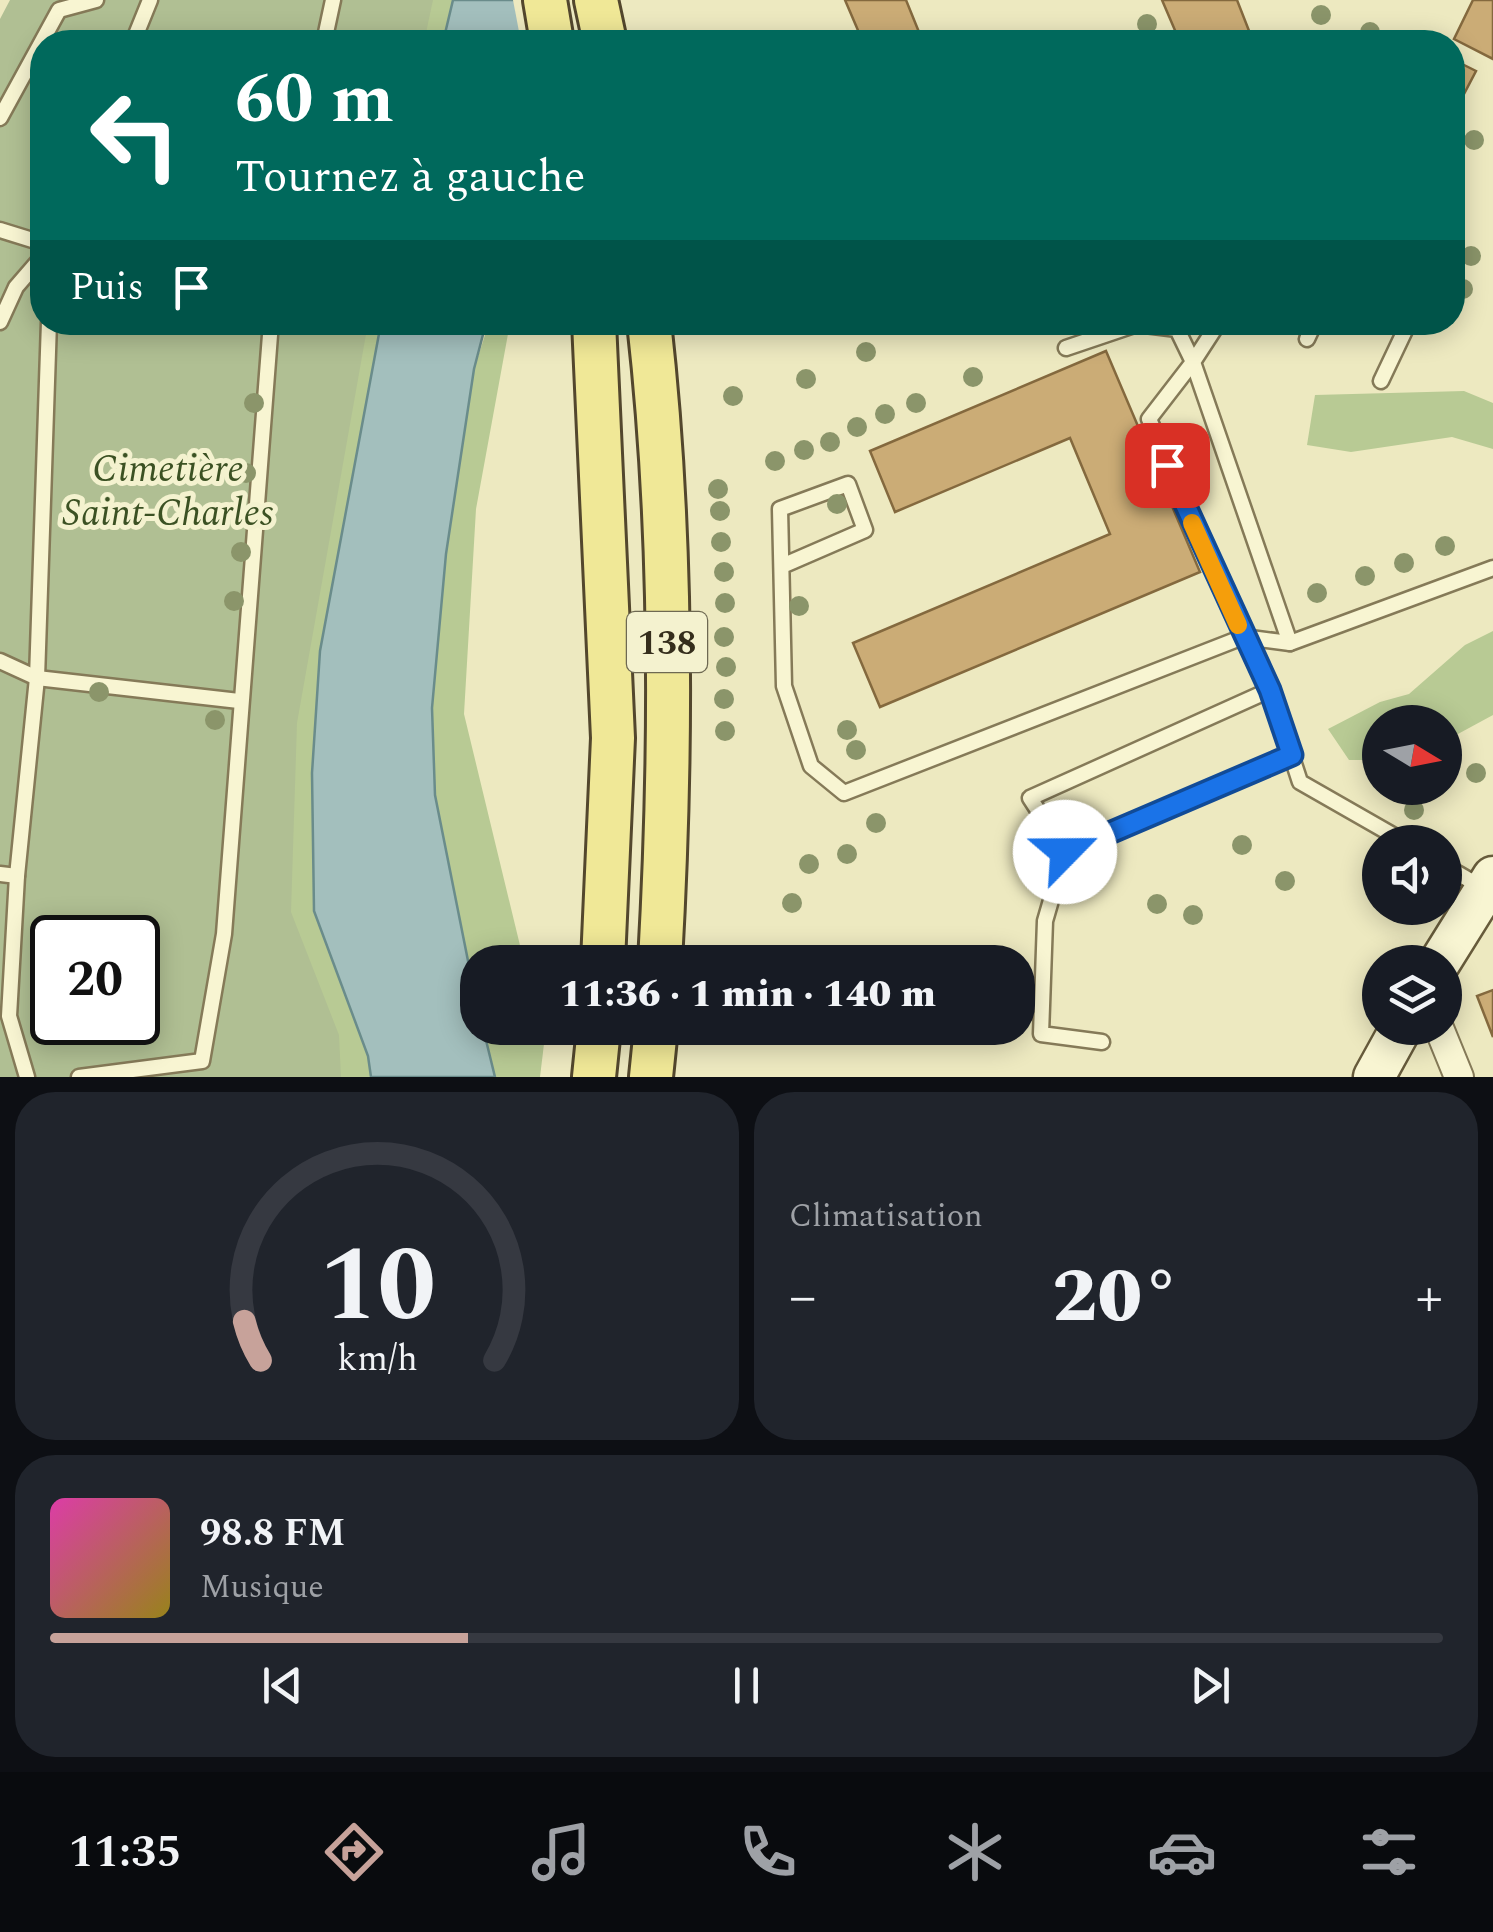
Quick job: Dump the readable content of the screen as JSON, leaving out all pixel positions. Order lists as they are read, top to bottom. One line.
{"streets":{"main road":["138"]},"parks":["Cimetière Saint-Charles"],"north":"right","page":{"turn":["60 m","Tournez à gauche"],"then":"Puis","limit":"20","trip":"11:36 · 1 min · 140 m","tile":"Climatisation","heat":["−","20°","+"],"song":["98.8 FM","Musique"],"tabs":"11:35","gauge":["10","km/h"]}}
